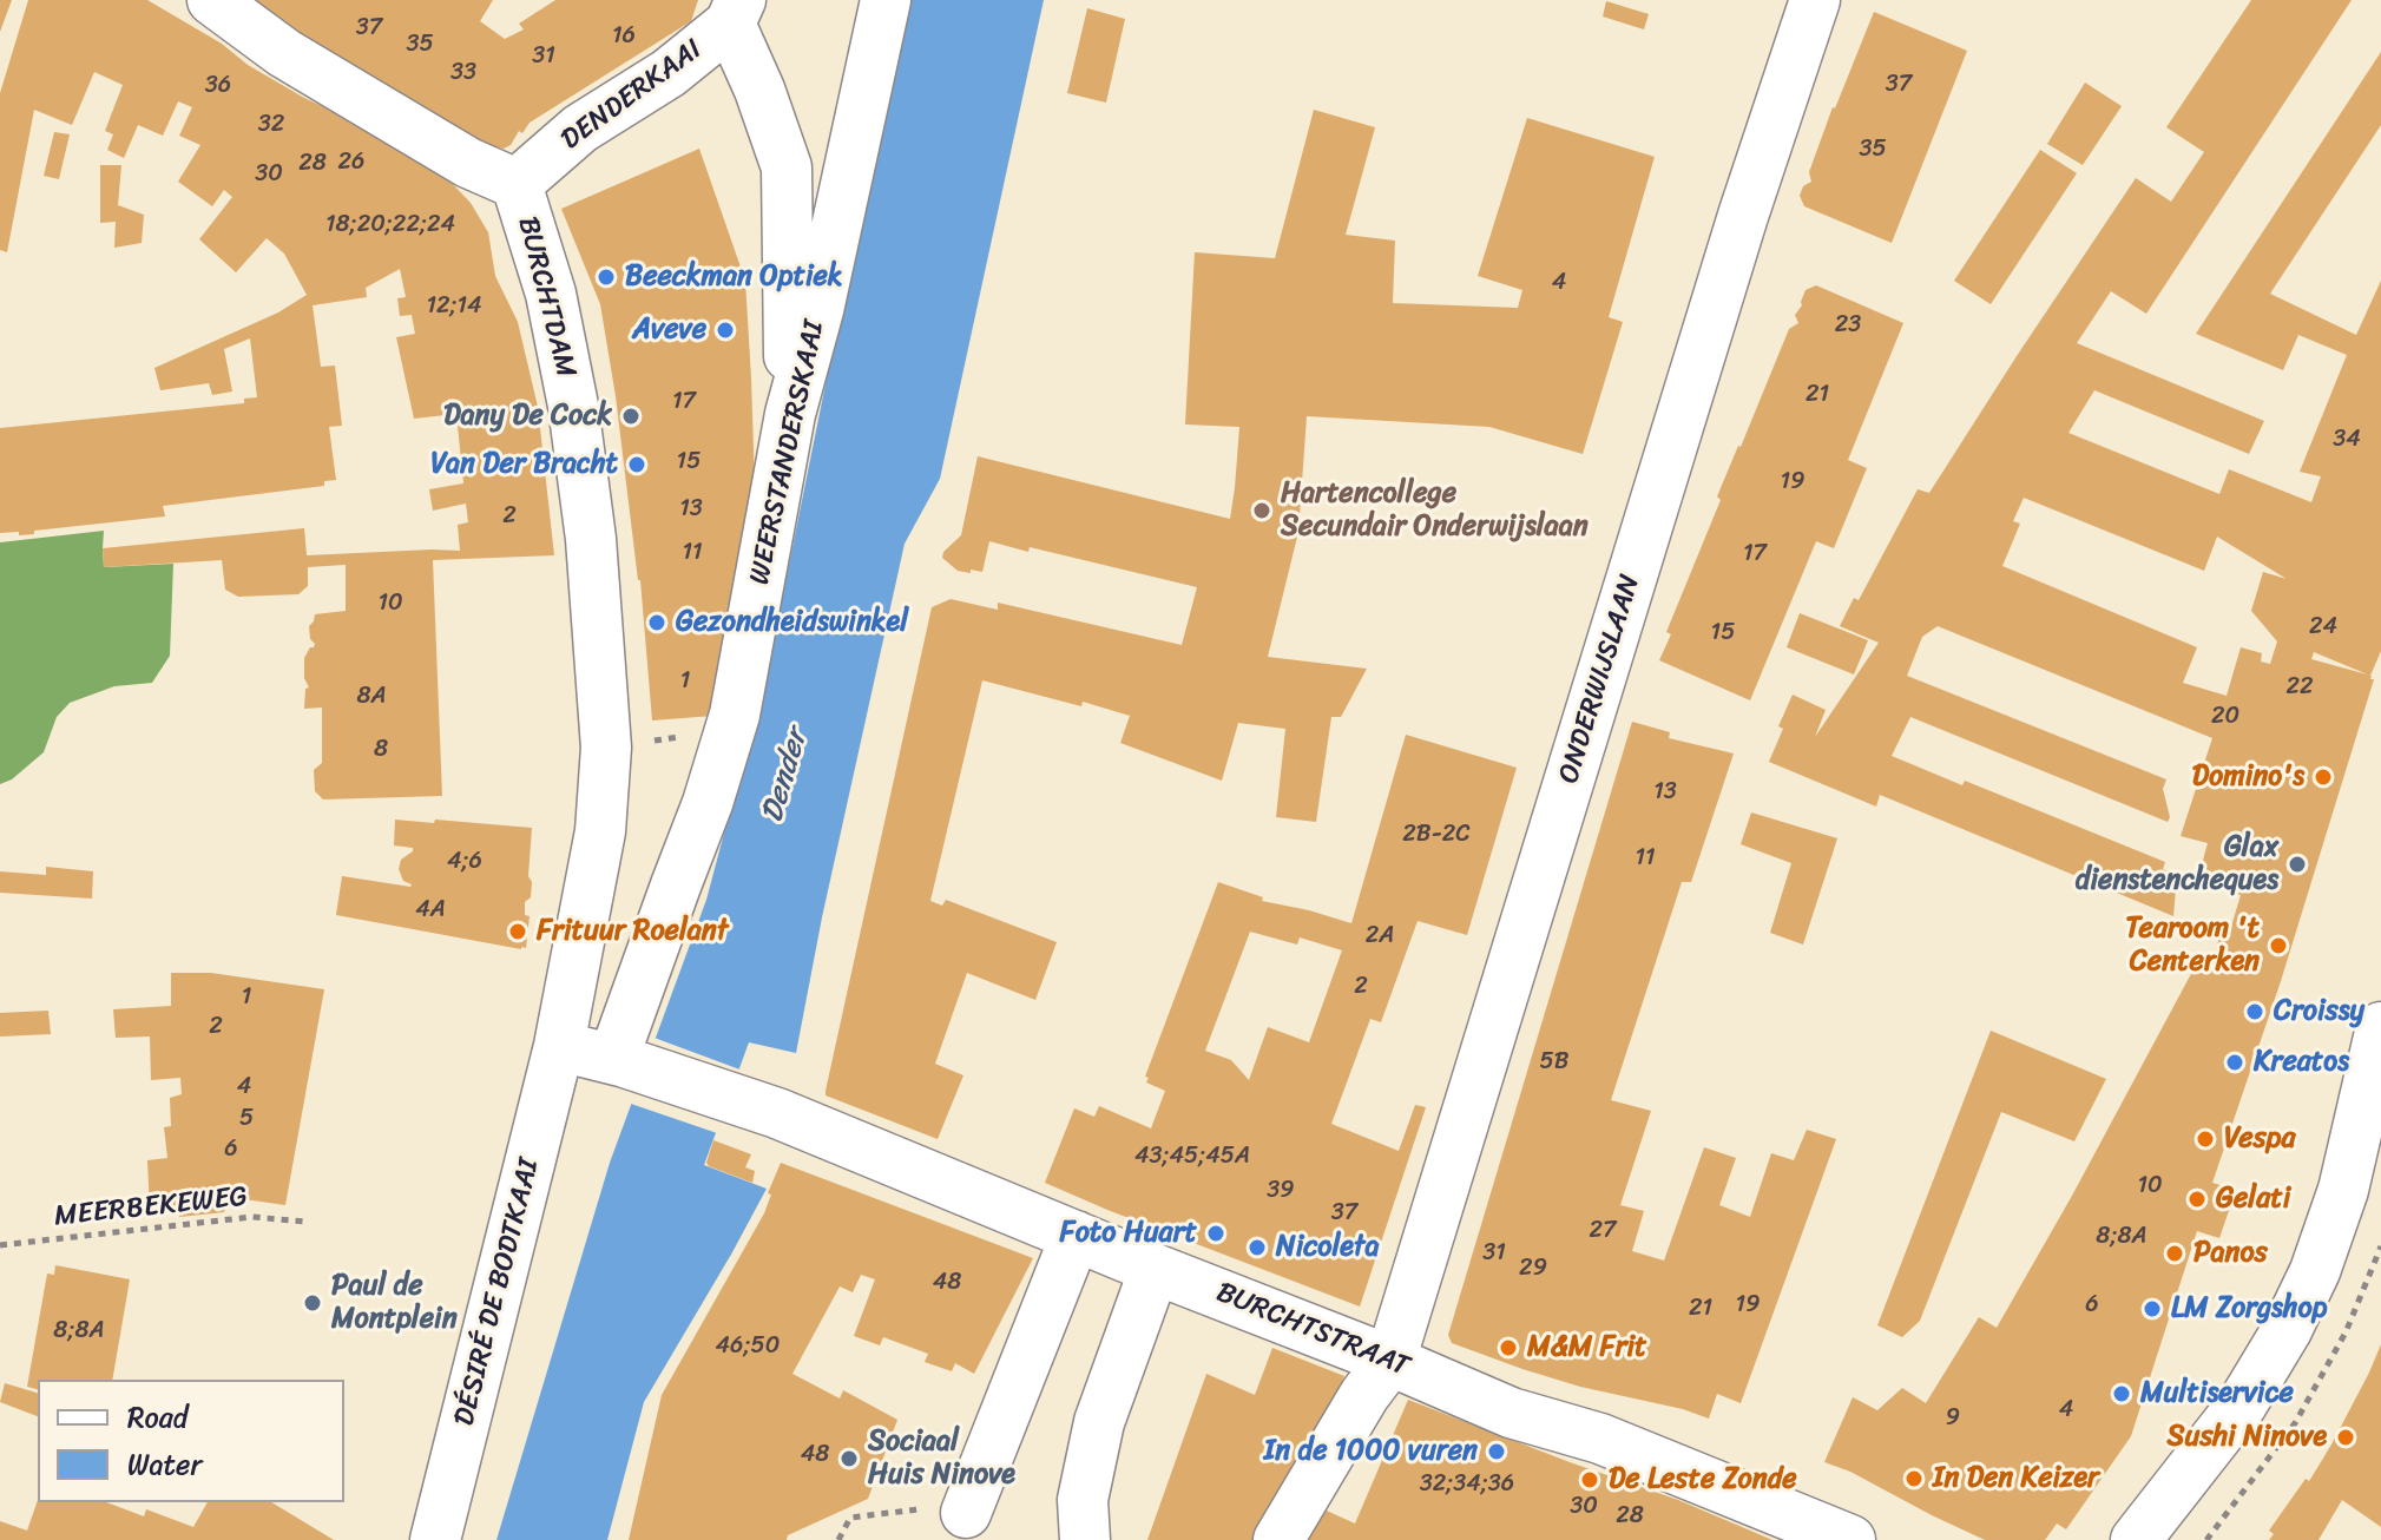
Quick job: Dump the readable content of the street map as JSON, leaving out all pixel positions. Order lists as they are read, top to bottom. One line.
{"streets":{"street":["DENDERKAAI","BURCHTDAM","WEERSTANDERSKAAI","ONDERWIJSLAAN","DÉSIRÉ DE BODTKAAI","BURCHTSTRAAT"],"path":["MEERBEKEWEG"]},"crossings":[["DENDERKAAI","BURCHTDAM"],["BURCHTDAM","DÉSIRÉ DE BODTKAAI"],["WEERSTANDERSKAAI","BURCHTSTRAAT"],["ONDERWIJSLAAN","BURCHTSTRAAT"]],"water":["Dender"],"places":["Beeckman Optiek","Aveve","Dany De Cock","Van Der Bracht","Hartencollege Secundair Onderwijslaan","Gezondheidswinkel","Domino's","Glax dienstencheques","Frituur Roelant","Tearoom 't Centerken","Croissy","Kreatos","Vespa","Gelati","Foto Huart","Nicoleta","Panos","Paul de Montplein","LM Zorgshop","M&M Frit","Multiservice","Sushi Ninove","In de 1000 vuren","Sociaal Huis Ninove","In Den Keizer","De Leste Zonde"],"house_numbers":["37","16","35","31","33","37","36","32","35","26","28","30","18;20;22;24","4","12;14","23","21","17","34","15","19","13","2","11","17","10","24","15","1","22","8A","20","8","13","2B-2C","11","4;6","4A","2A","2","1","2","5B","4","5","6","43;45;45A","10","39","37","27","8;8A","31","29","48","19","6","21","8;8A","46;50","4","9","48","32;34;36","30","28"],"legend":["Road","Water"]}
